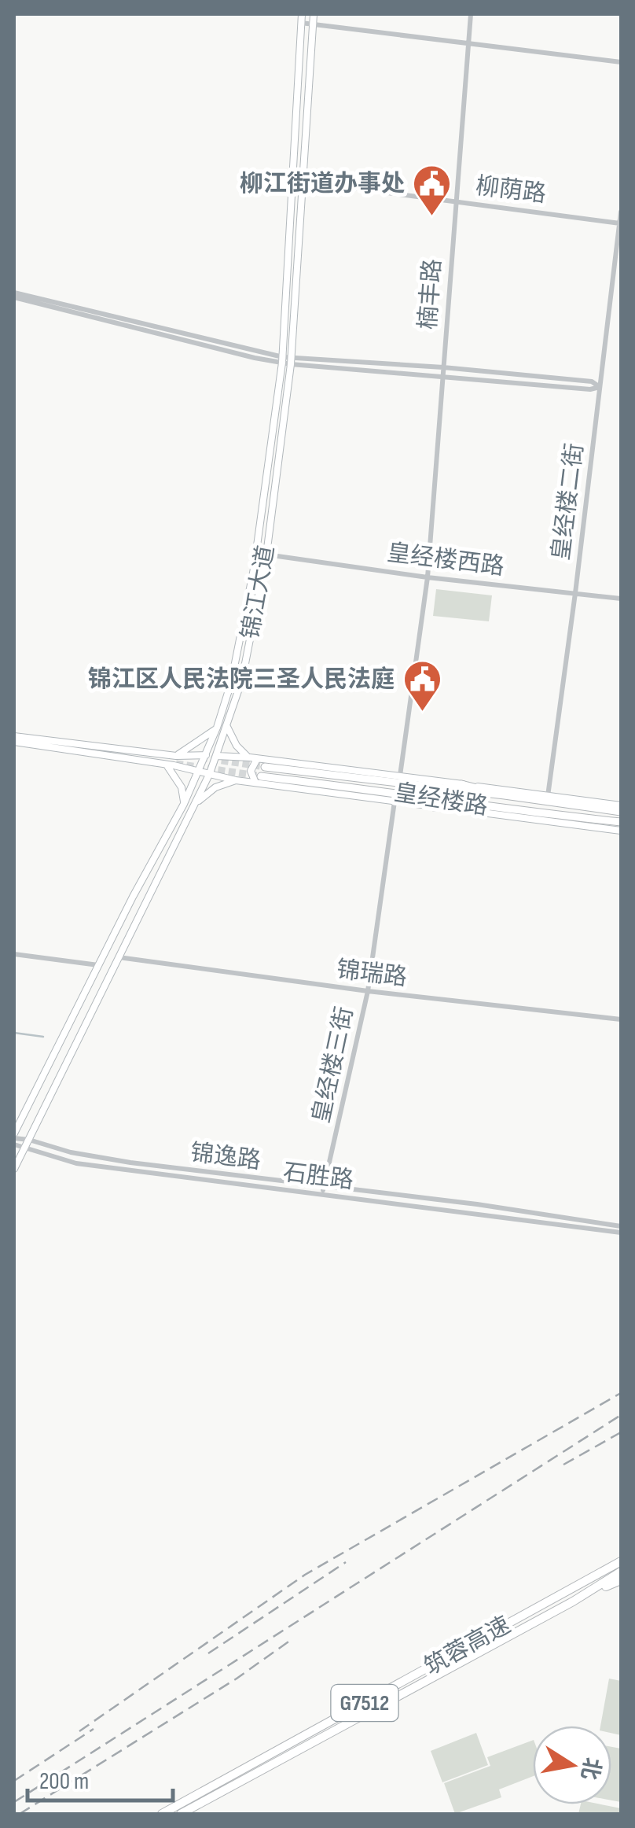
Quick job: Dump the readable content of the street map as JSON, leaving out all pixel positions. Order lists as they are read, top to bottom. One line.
{"streets":{"highway":["皇经楼路","筑蓉高速","G7512"],"main road":["锦江大道"],"street":["柳荫路","楠丰路","皇经楼二街","皇经楼西路","锦瑞路","皇经楼三街","锦逸路","石胜路"]},"crossings":[["柳荫路","楠丰路"],["柳荫路","皇经楼二街"],["柳荫路","锦江大道"],["楠丰路","皇经楼西路"],["皇经楼二街","皇经楼西路"],["皇经楼西路","锦江大道"],["锦江大道","锦瑞路"],["锦江大道","锦逸路"],["锦江大道","石胜路"],["锦瑞路","皇经楼三街"],["皇经楼三街","锦逸路"],["皇经楼三街","石胜路"],["锦逸路","石胜路"]],"places":{"public building":["柳江街道办事处","锦江区人民法院三圣人民法庭"]},"scale_bar":"200 m","north":"right"}
